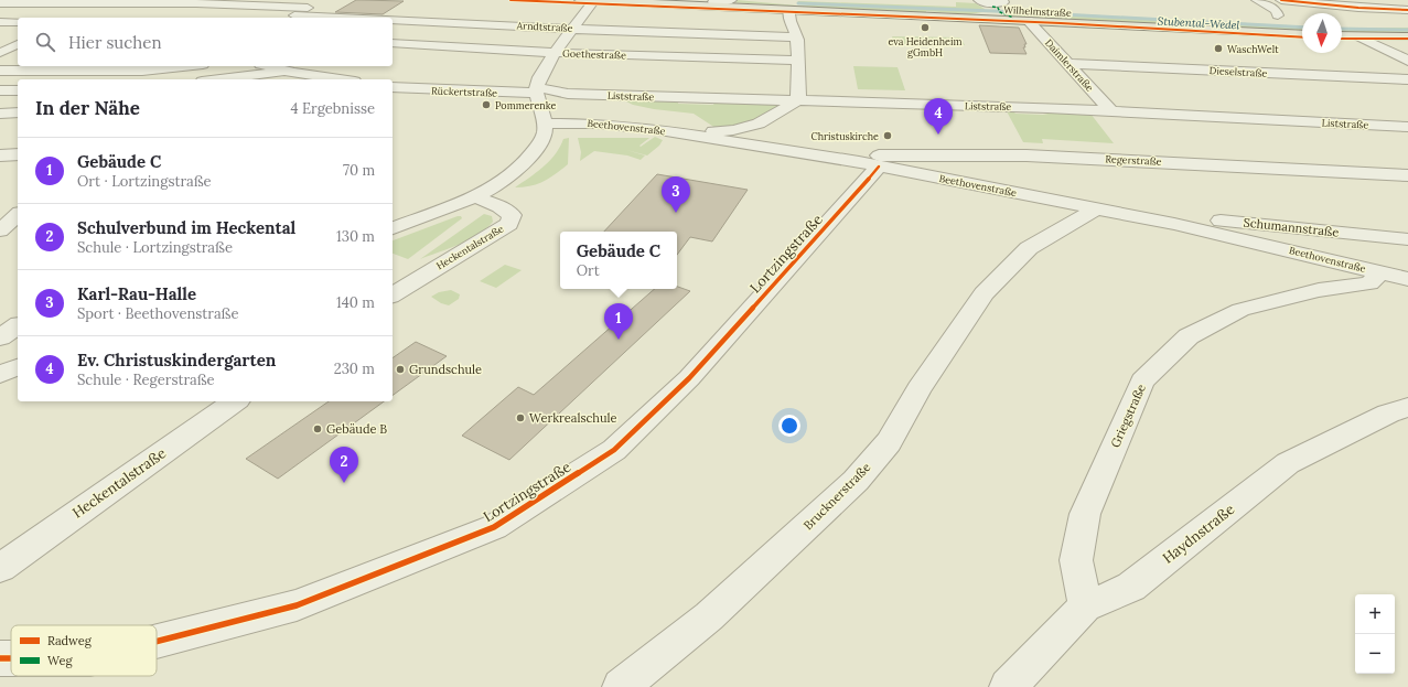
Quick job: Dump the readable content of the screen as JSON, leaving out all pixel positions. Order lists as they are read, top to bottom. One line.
{"streets":{"main road":["Wilhelmstraße"],"street":["Arndtstraße","Goethestraße","Daimlerstraße","Dieselstraße","Rückertstraße","Liststraße","Beethovenstraße","Regerstraße","Schumannstraße","Heckentalstraße","Lortzingstraße","Griegstraße","Brucknerstraße","Haydnstraße"]},"crossings":[["Wilhelmstraße","Daimlerstraße"],["Daimlerstraße","Dieselstraße"],["Daimlerstraße","Liststraße"],["Rückertstraße","Liststraße"],["Beethovenstraße","Regerstraße"],["Beethovenstraße","Schumannstraße"],["Beethovenstraße","Lortzingstraße"],["Beethovenstraße","Griegstraße"],["Beethovenstraße","Brucknerstraße"],["Regerstraße","Lortzingstraße"],["Griegstraße","Haydnstraße"]],"water":["Stubental-Wedel"],"places":["eva Heidenheim gGmbH","WaschWelt","Pommerenke","Christuskirche","Grundschule","Werkrealschule","Gebäude B"],"legend":["Radweg","Weg"],"north":"bottom","page":{"search":"Hier suchen","heading":["In der Nähe","4 Ergebnisse"],"pins":["4","3","1","2"],"list":[{"mark":"1","name":"Gebäude C","note":"Ort · Lortzingstraße","value":"70 m"},{"mark":"2","name":"Schulverbund im Heckental","note":"Schule · Lortzingstraße","value":"130 m"},{"mark":"3","name":"Karl-Rau-Halle","note":"Sport · Beethovenstraße","value":"140 m"},{"mark":"4","name":"Ev. Christuskindergarten","note":"Schule · Regerstraße","value":"230 m"}],"popup":["Gebäude C","Ort"],"map_buttons":["+","−"]}}
